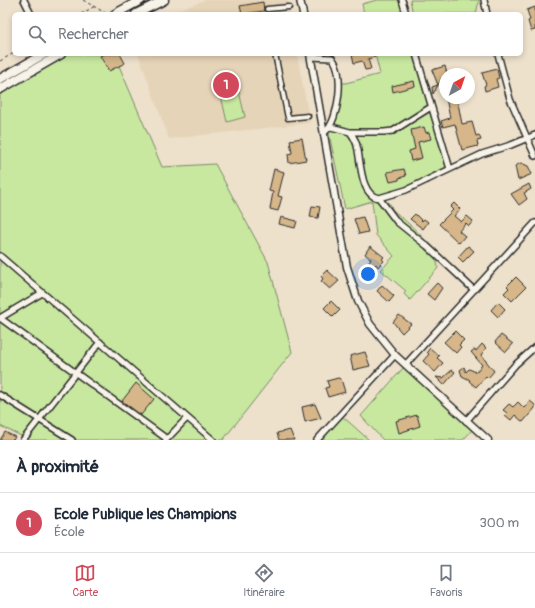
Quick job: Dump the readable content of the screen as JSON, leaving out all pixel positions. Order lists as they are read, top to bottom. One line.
{"north":"top right","page":{"search":"Rechercher","pins":"1","heading":"À proximité","list":[{"mark":"1","name":"Ecole Publique les Champions","note":"École","value":"300 m"}],"nav":["Carte","Itinéraire","Favoris"]}}
